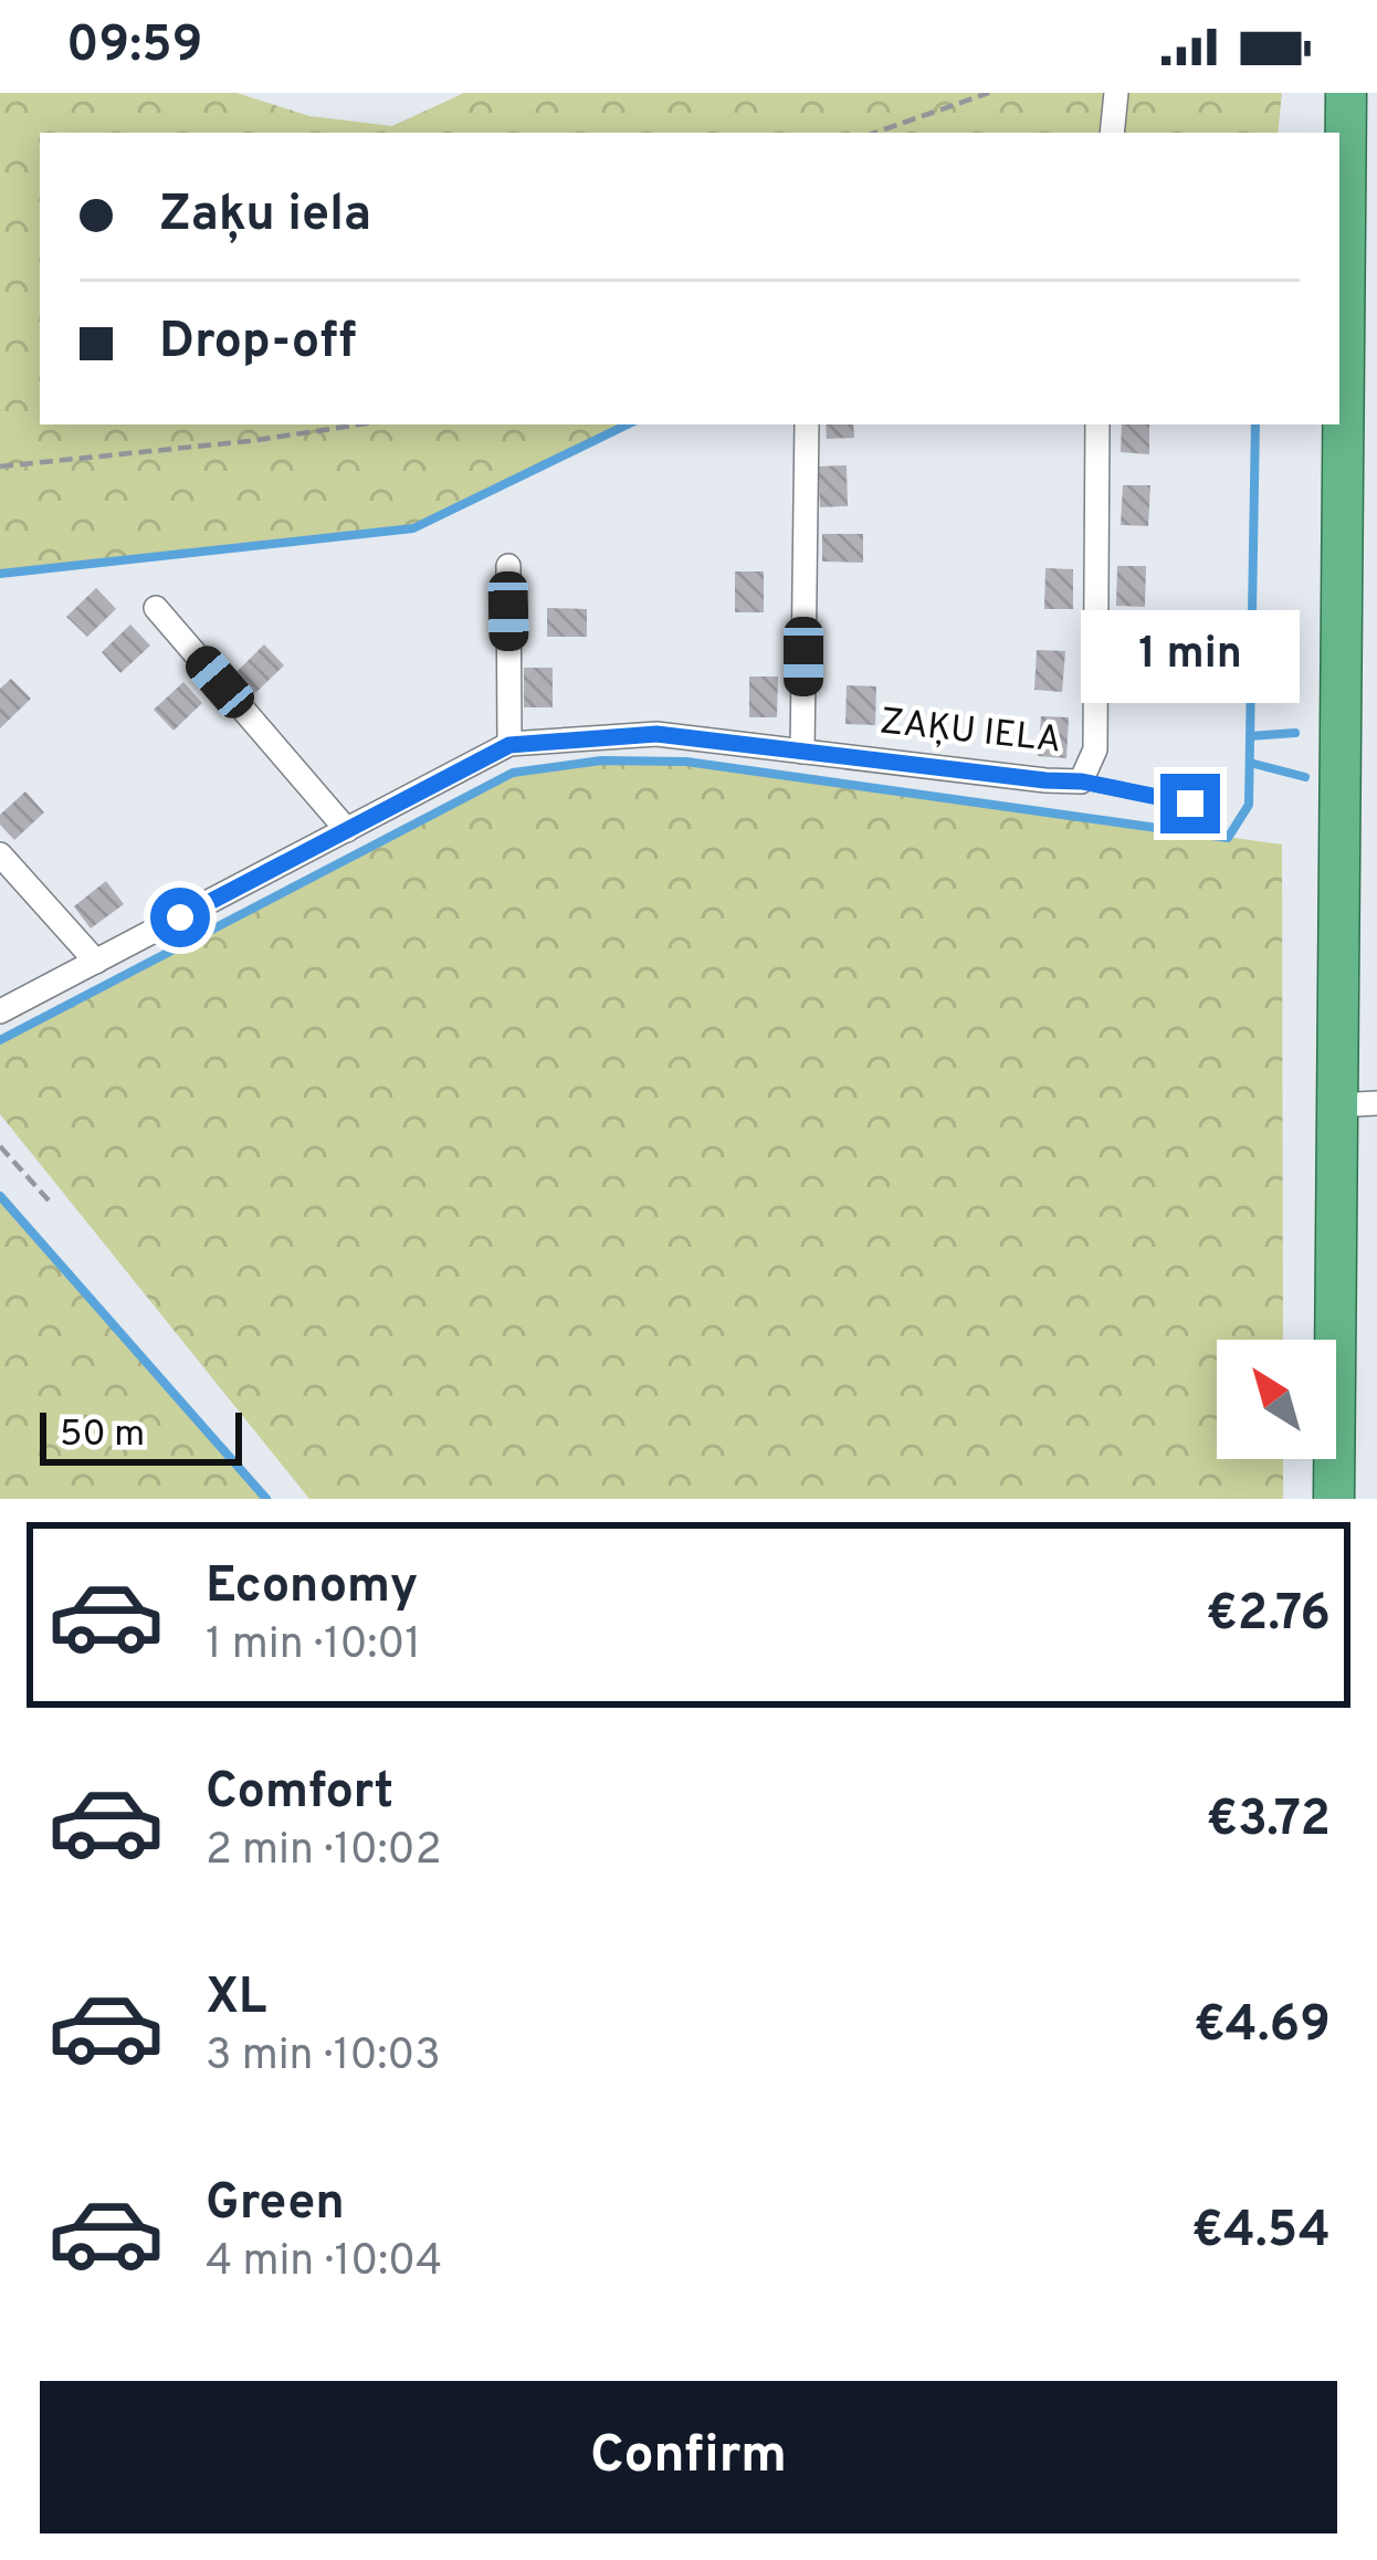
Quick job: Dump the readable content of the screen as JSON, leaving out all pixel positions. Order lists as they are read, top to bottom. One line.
{"streets":{"street":["ZAĶU IELA"]},"scale_bar":"50 m","north":"top left","page":{"status":"09:59","banner":["Zaķu iela","Drop-off"],"bubble":"1 min","scale":"50 m","list":[{"name":"Economy","note":"1 min · 10:01","value":"€2.76"},{"name":"Comfort","note":"2 min · 10:02","value":"€3.72"},{"name":"XL","note":"3 min · 10:03","value":"€4.69"},{"name":"Green","note":"4 min · 10:04","value":"€4.54"}],"buttons":"Confirm"}}
